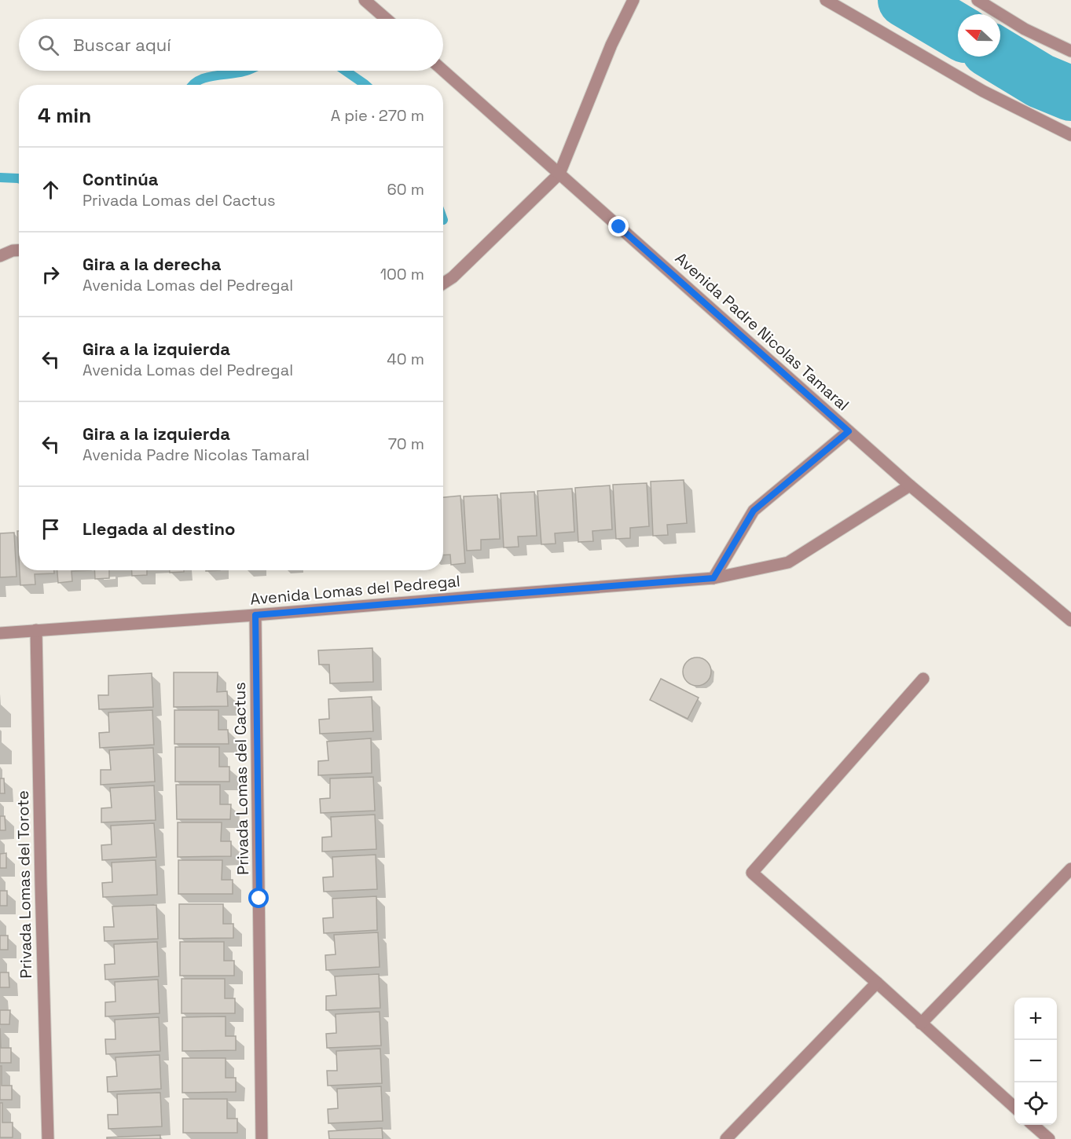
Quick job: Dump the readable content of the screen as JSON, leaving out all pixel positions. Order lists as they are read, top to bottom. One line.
{"streets":{"street":["Avenida Padre Nicolas Tamaral","Avenida Lomas del Pedregal","Privada Lomas del Cactus","Privada Lomas del Torote"]},"crossings":[["Avenida Padre Nicolas Tamaral","Avenida Lomas del Pedregal"],["Avenida Lomas del Pedregal","Privada Lomas del Cactus"],["Avenida Lomas del Pedregal","Privada Lomas del Torote"]],"north":"left","page":{"search":"Buscar aquí","heading":["4 min","A pie · 270 m"],"list":[["Continúa","Privada Lomas del Cactus","60 m"],["Gira a la derecha","Avenida Lomas del Pedregal","100 m"],["Gira a la izquierda","Avenida Lomas del Pedregal","40 m"],["Gira a la izquierda","Avenida Padre Nicolas Tamaral","70 m"],"Llegada al destino"],"map_buttons":["+","−"]}}
